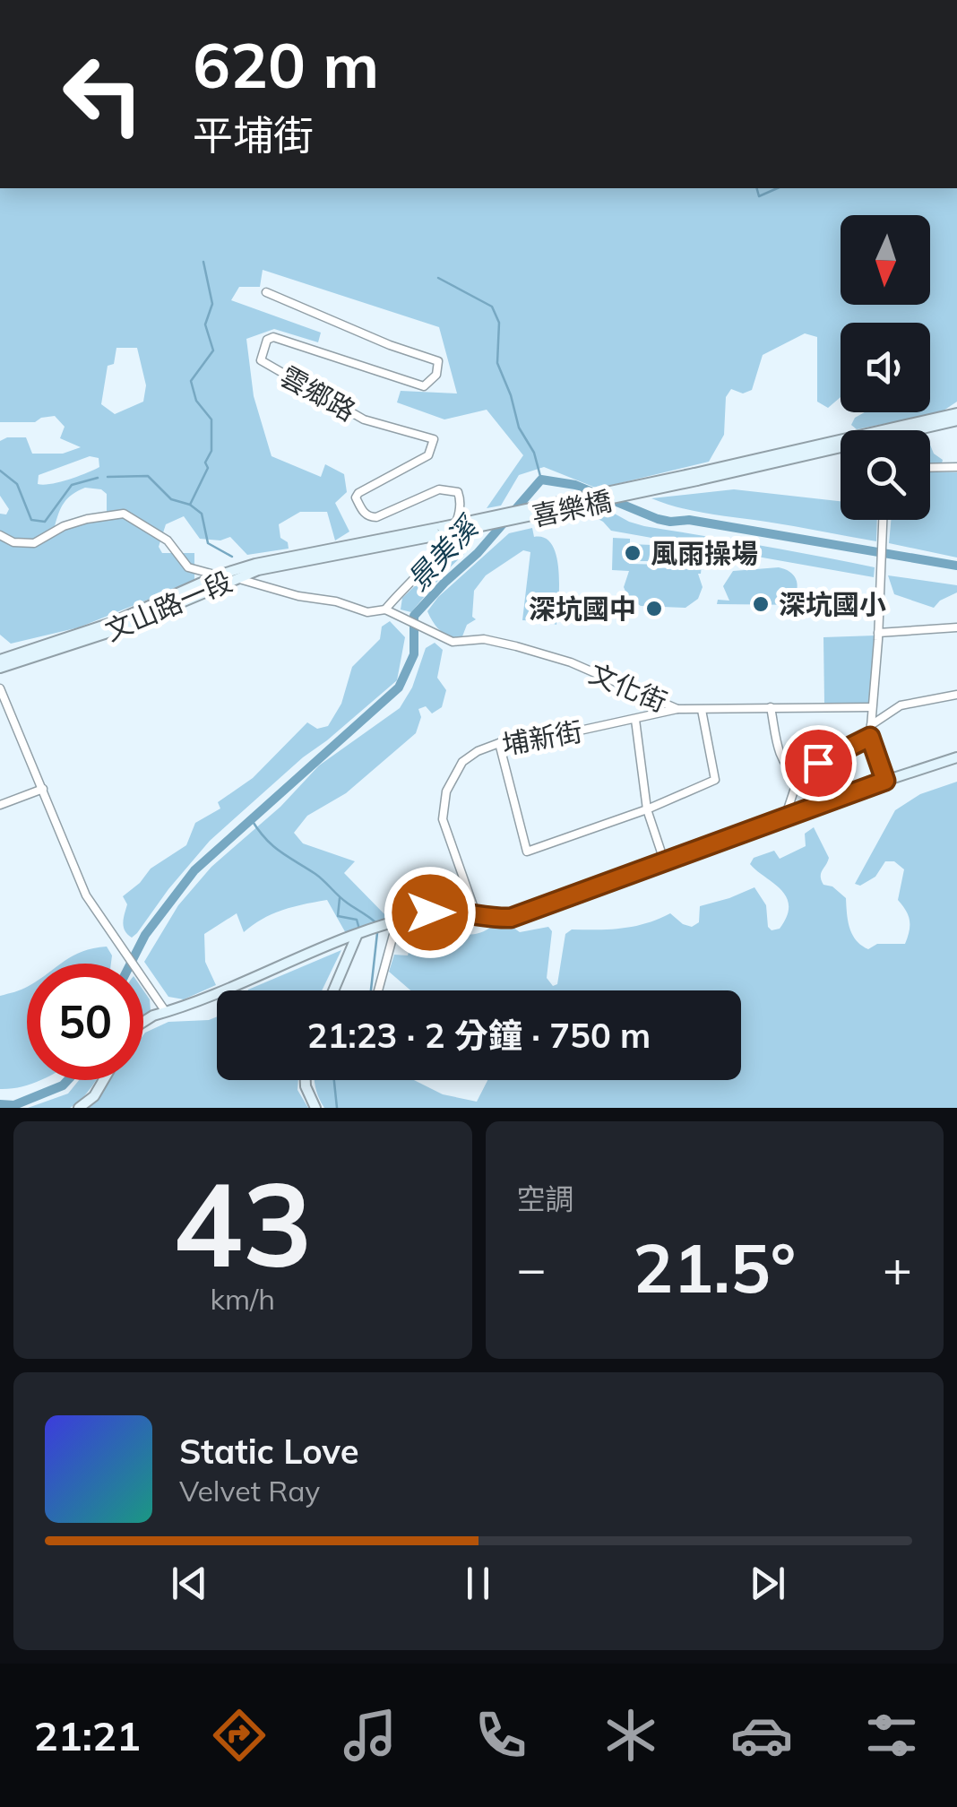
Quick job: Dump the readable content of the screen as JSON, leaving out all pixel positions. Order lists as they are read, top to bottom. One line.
{"streets":{"main road":["喜樂橋","文山路一段"],"street":["雲鄉路","文化街","埔新街"]},"crossings":[["雲鄉路","文化街"],["喜樂橋","文山路一段"],["文化街","埔新街"]],"water":["景美溪"],"places":["風雨操場","深坑國小","深坑國中"],"north":"bottom","page":{"turn":["620 m","平埔街"],"limit":"50","trip":"21:23 · 2 分鐘 · 750 m","tile":[["43","km/h"],"空調"],"heat":["−","21.5°","+"],"song":["Static Love","Velvet Ray"],"tabs":"21:21"}}
